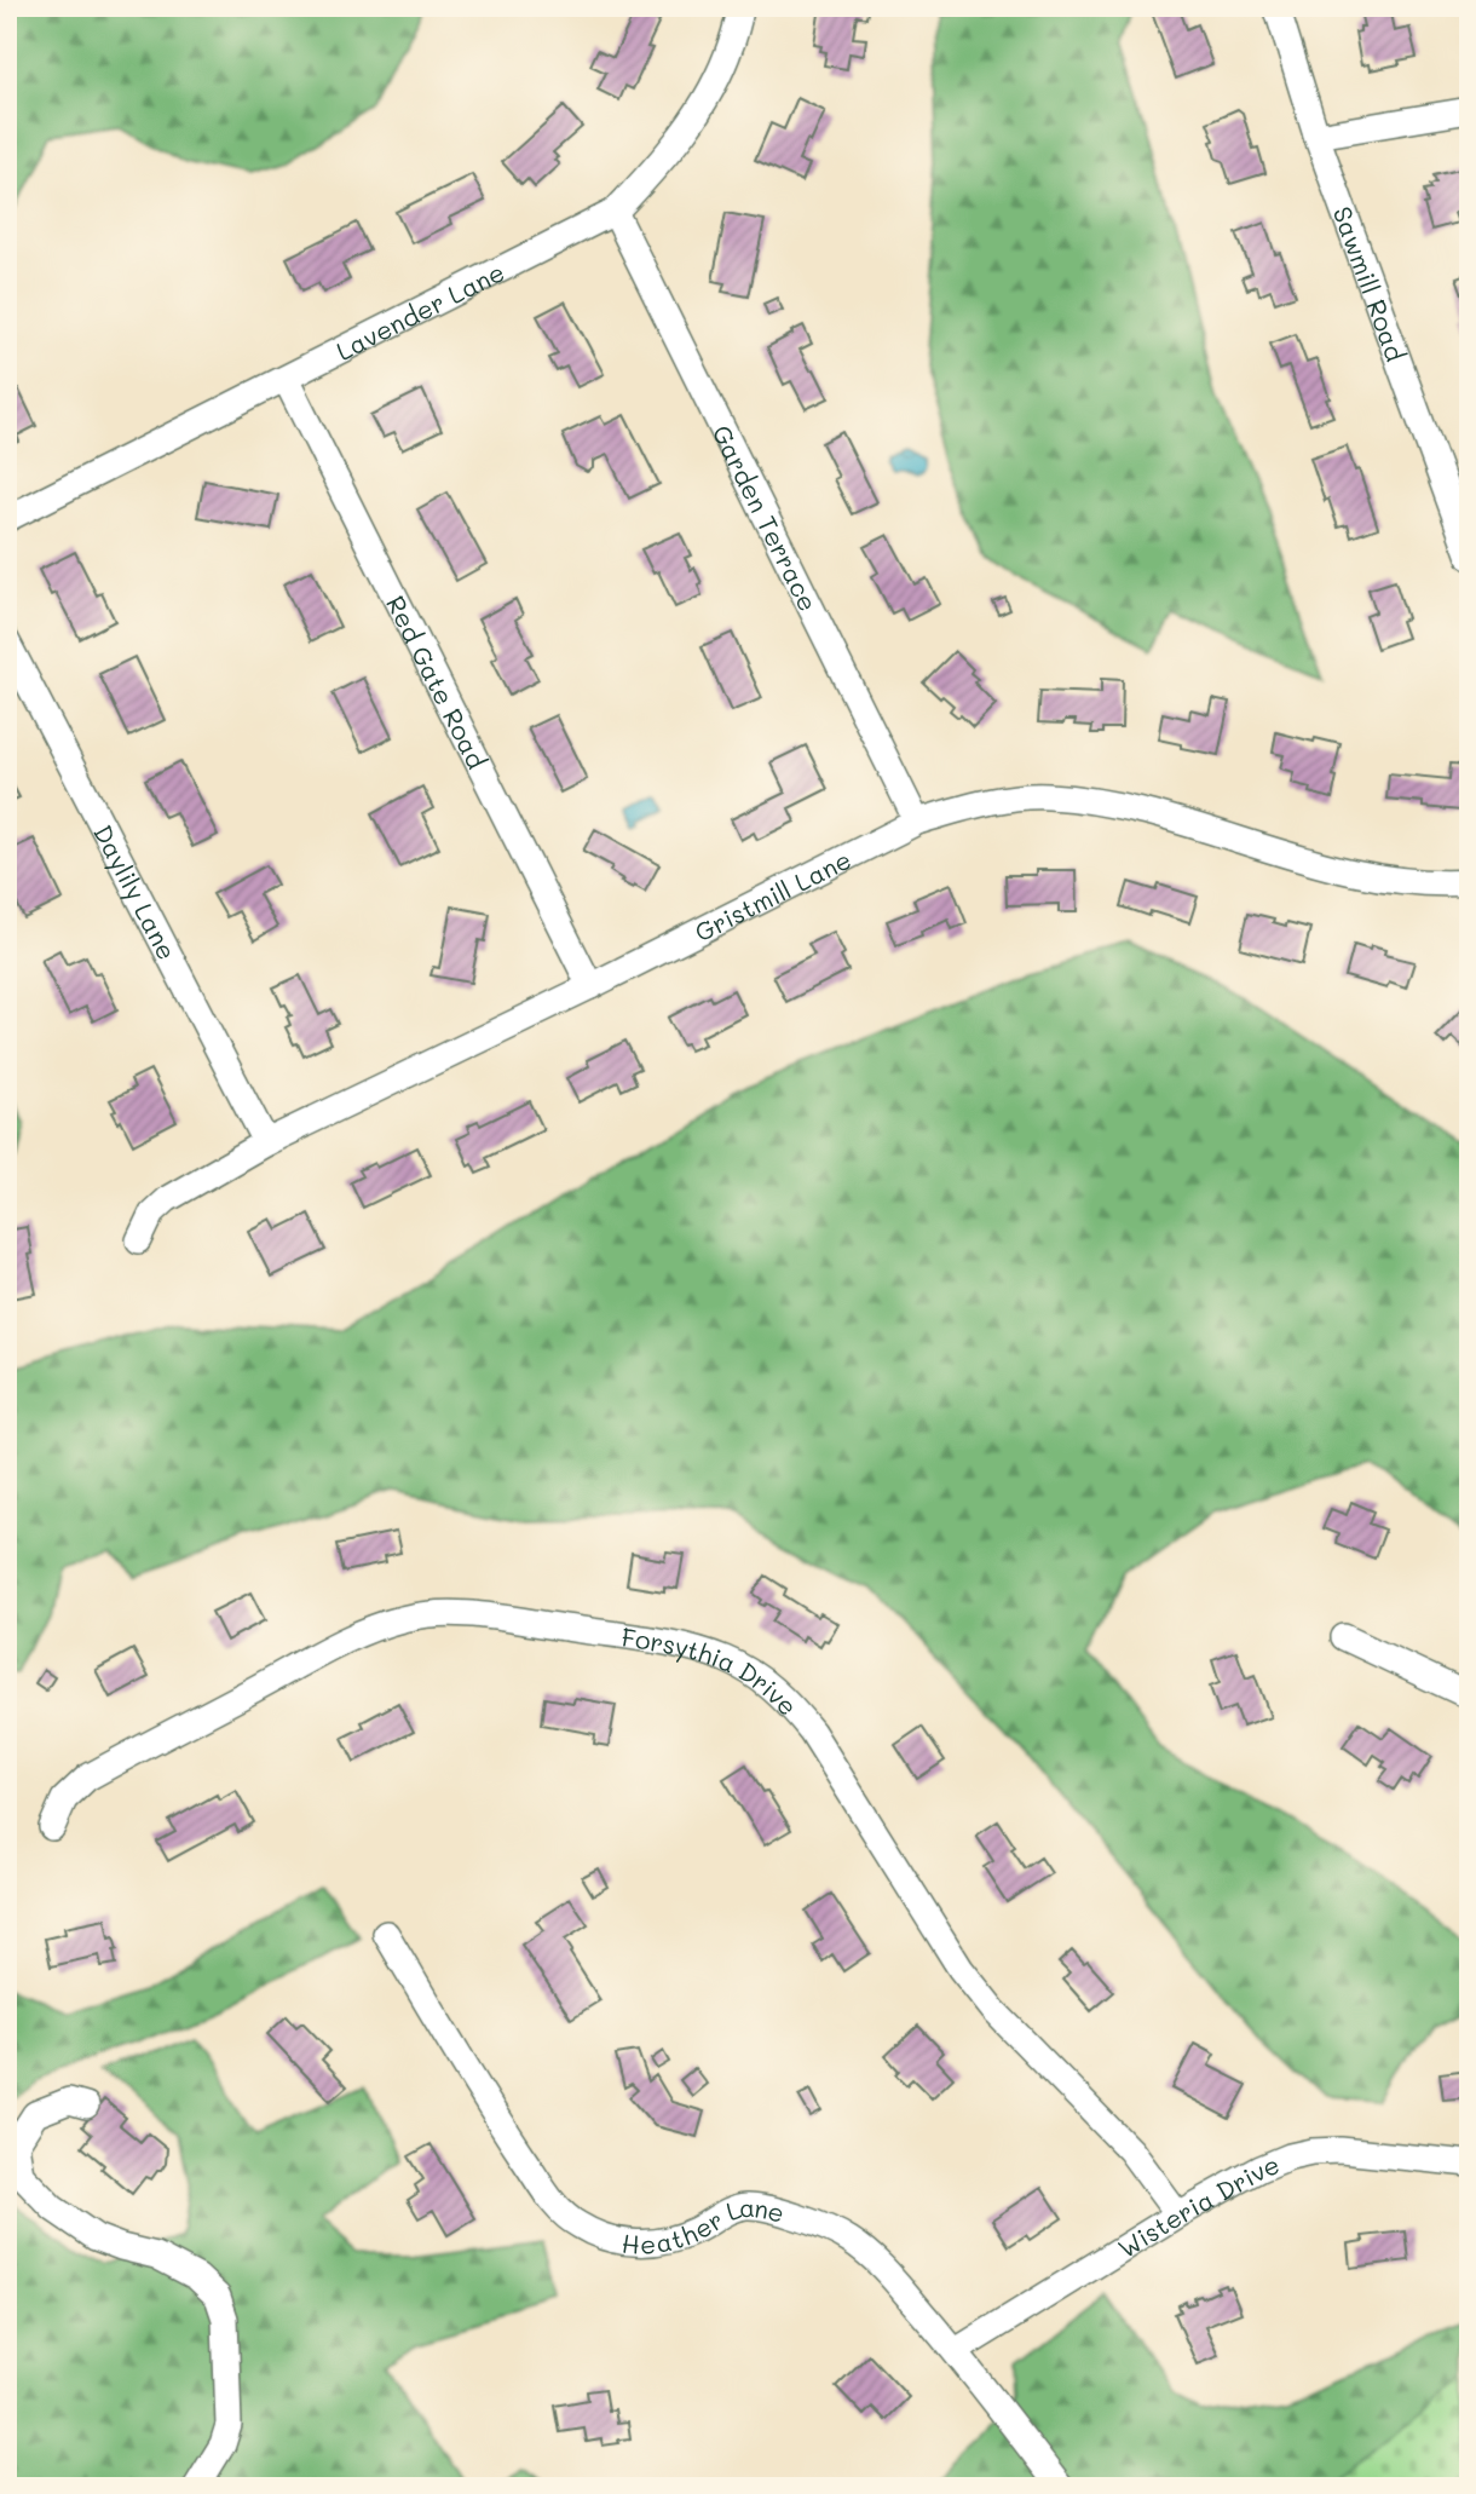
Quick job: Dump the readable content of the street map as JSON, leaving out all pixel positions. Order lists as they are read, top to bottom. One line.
{"streets":{"street":["Sawmill Road","Lavender Lane","Garden Terrace","Red Gate Road","Daylily Lane","Gristmill Lane","Forsythia Drive","Wisteria Drive","Heather Lane"]},"crossings":[["Lavender Lane","Garden Terrace"],["Lavender Lane","Red Gate Road"],["Garden Terrace","Gristmill Lane"],["Red Gate Road","Gristmill Lane"],["Daylily Lane","Gristmill Lane"],["Forsythia Drive","Wisteria Drive"],["Wisteria Drive","Heather Lane"]]}
